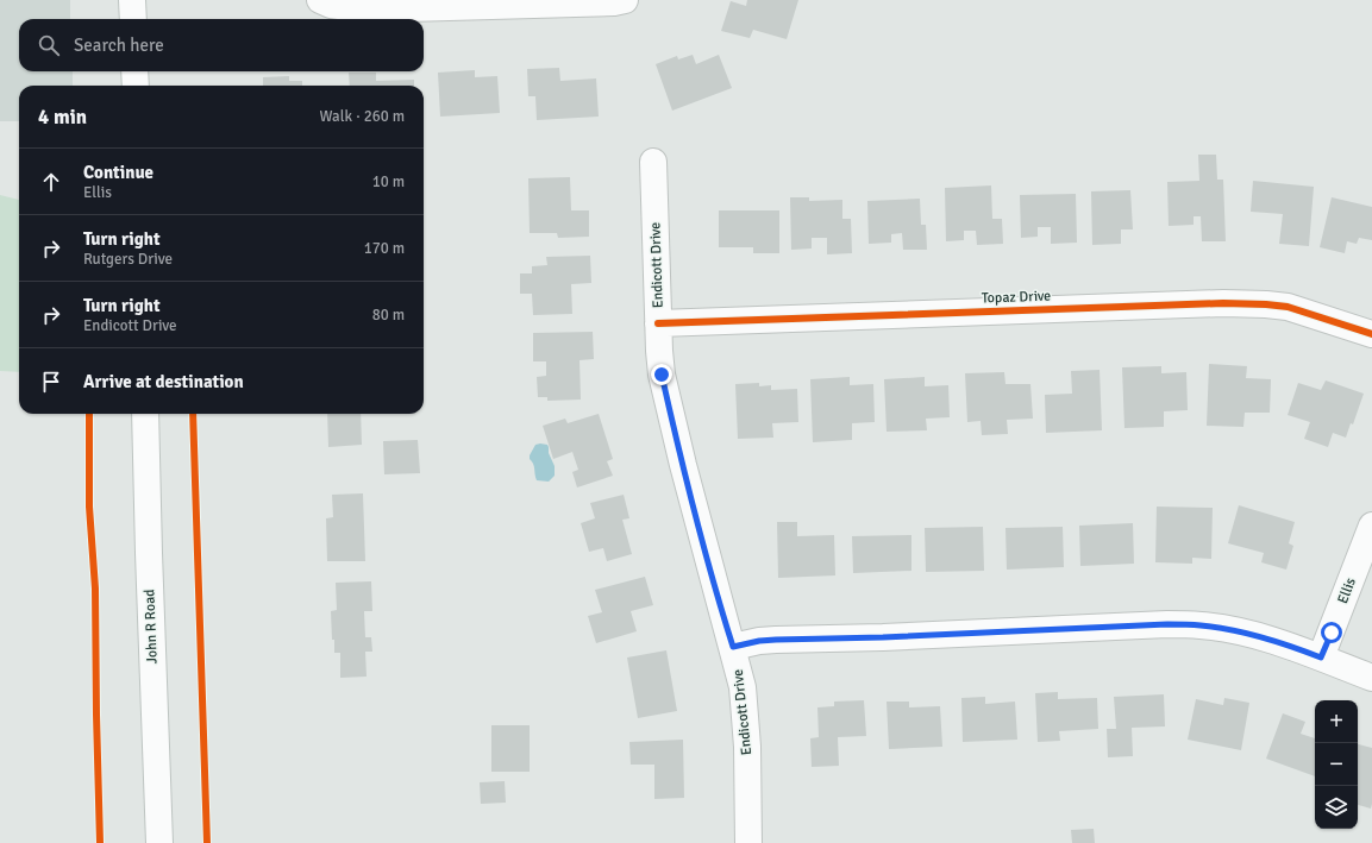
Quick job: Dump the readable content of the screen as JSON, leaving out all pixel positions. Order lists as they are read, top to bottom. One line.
{"streets":{"street":["Endicott Drive","Topaz Drive","Ellis","John R Road"]},"crossings":[["Endicott Drive","Topaz Drive"]],"page":{"search":"Search here","heading":["4 min","Walk · 260 m"],"list":[["Continue","Ellis","10 m"],["Turn right","Rutgers Drive","170 m"],["Turn right","Endicott Drive","80 m"],"Arrive at destination"],"map_buttons":["+","−"]}}
